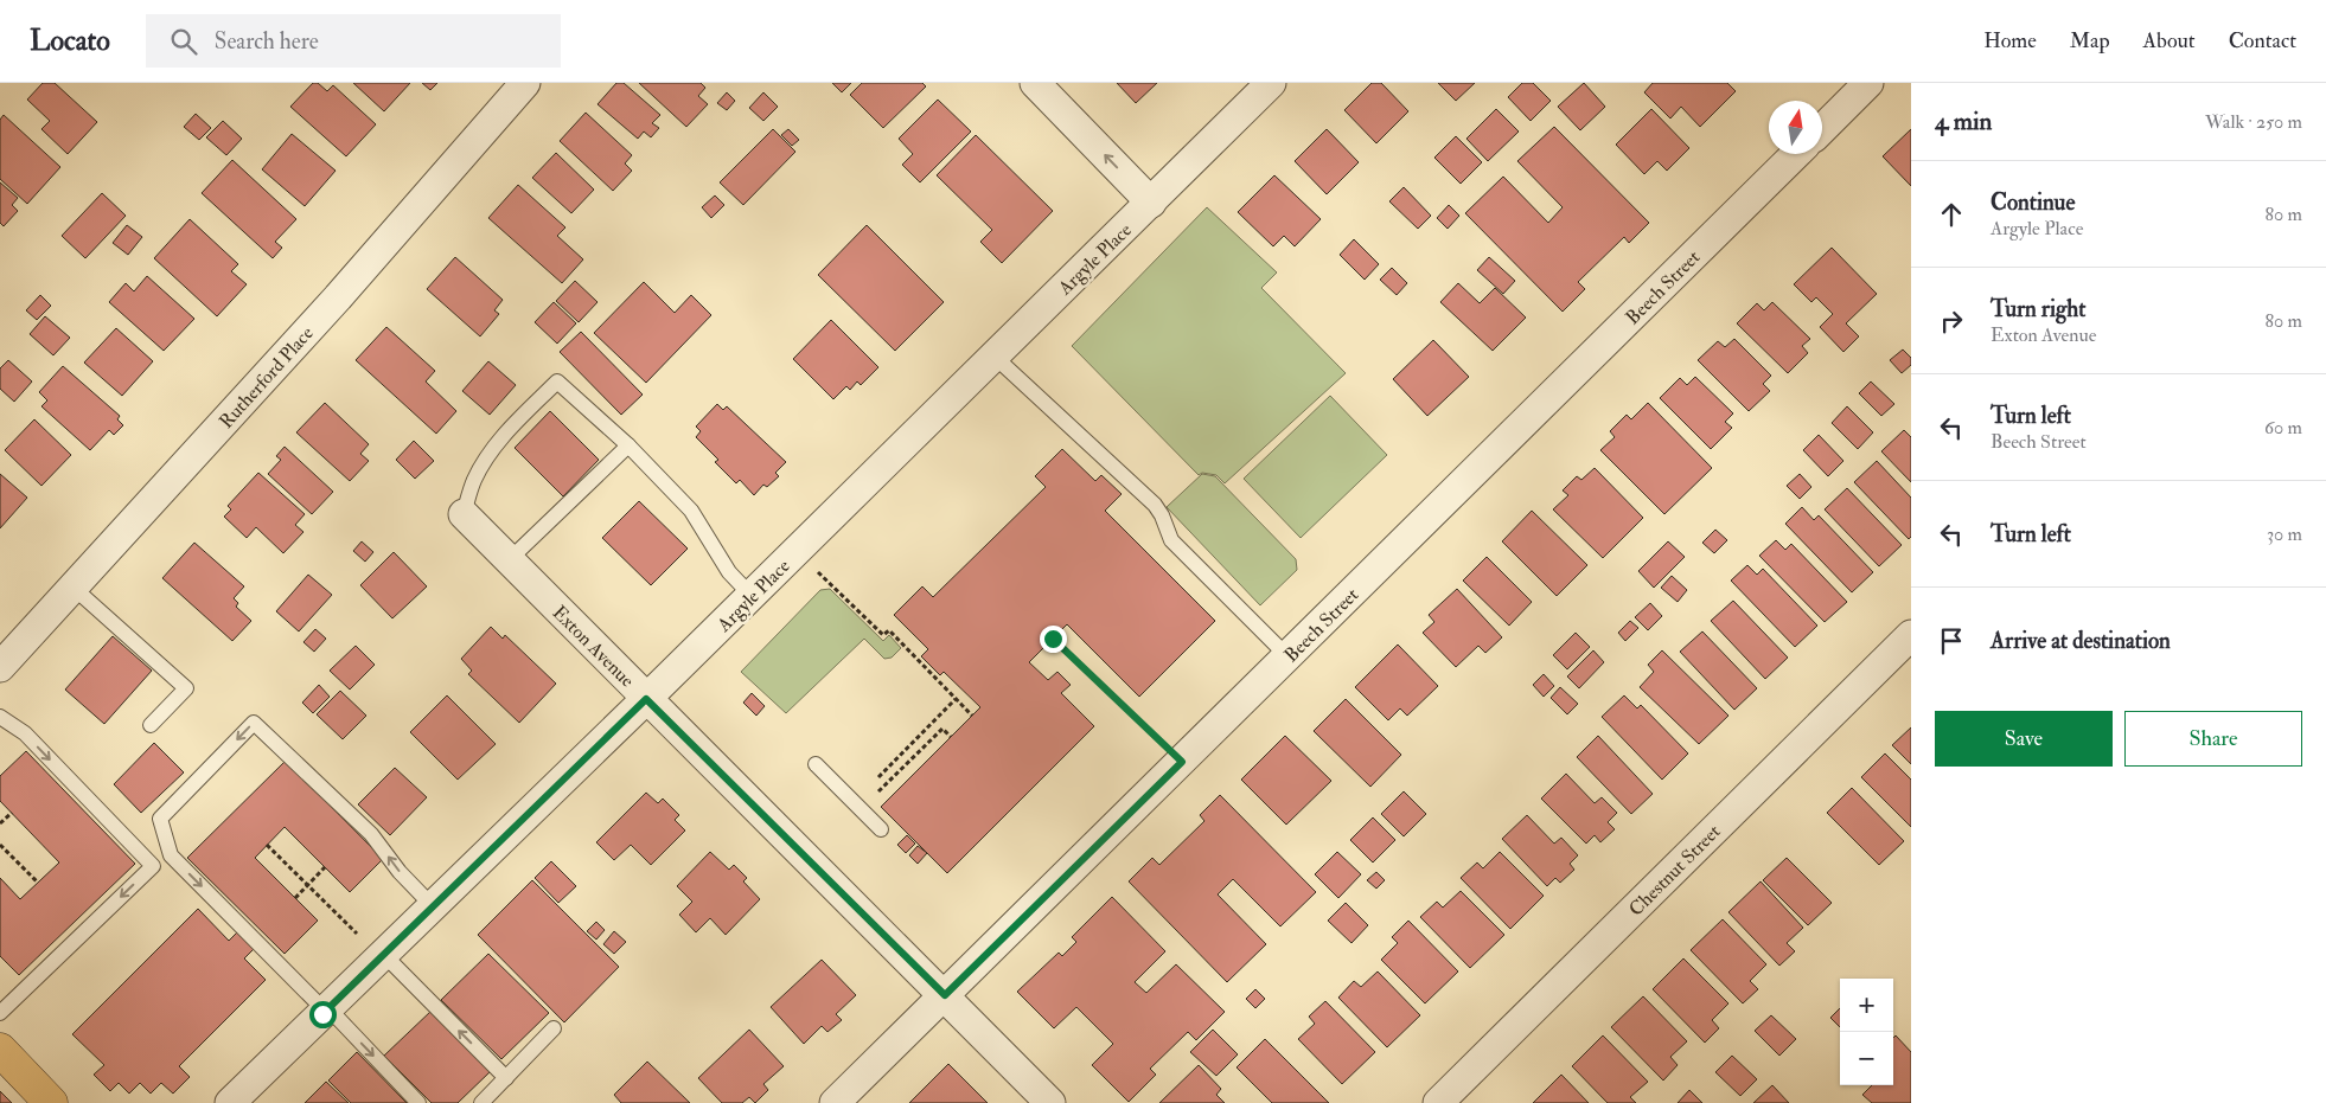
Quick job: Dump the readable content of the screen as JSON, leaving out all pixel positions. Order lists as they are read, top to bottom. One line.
{"streets":{"street":["Argyle Place","Beech Street","Rutherford Place","Exton Avenue","Chestnut Street"]},"crossings":[["Argyle Place","Exton Avenue"],["Beech Street","Exton Avenue"]],"north":"top","page":{"header":"Locato","search":"Search here","nav":["Home","Map","About","Contact"],"heading":["4 min","Walk · 250 m"],"list":[["Continue","Argyle Place","80 m"],["Turn right","Exton Avenue","80 m"],["Turn left","Beech Street","60 m"],["Turn left","30 m"],"Arrive at destination"],"buttons":["Save","Share"],"map_buttons":["+","−"]}}
